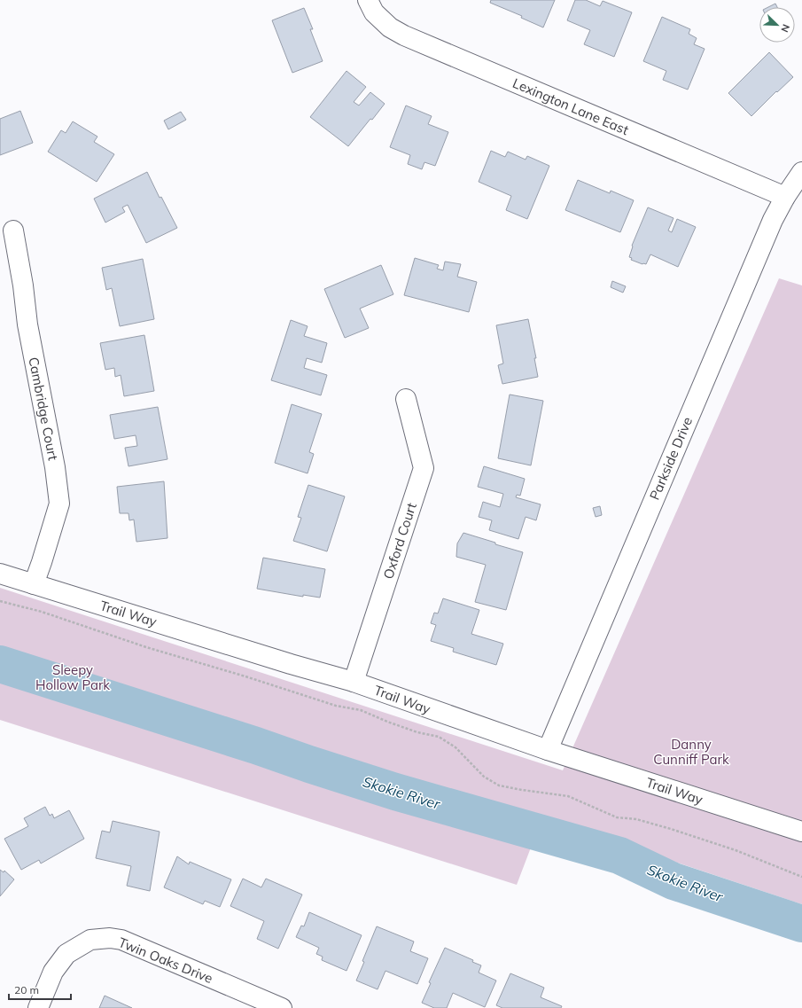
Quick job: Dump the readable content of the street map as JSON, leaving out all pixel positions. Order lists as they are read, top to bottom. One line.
{"streets":{"street":["Lexington Lane East","Cambridge Court","Parkside Drive","Oxford Court","Trail Way","Twin Oaks Drive"]},"crossings":[["Lexington Lane East","Parkside Drive"],["Cambridge Court","Trail Way"],["Parkside Drive","Trail Way"],["Oxford Court","Trail Way"]],"water":["Skokie River"],"parks":["Sleepy Hollow Park","Danny Cunniff Park"],"scale_bar":"20 m","north":"bottom right"}
